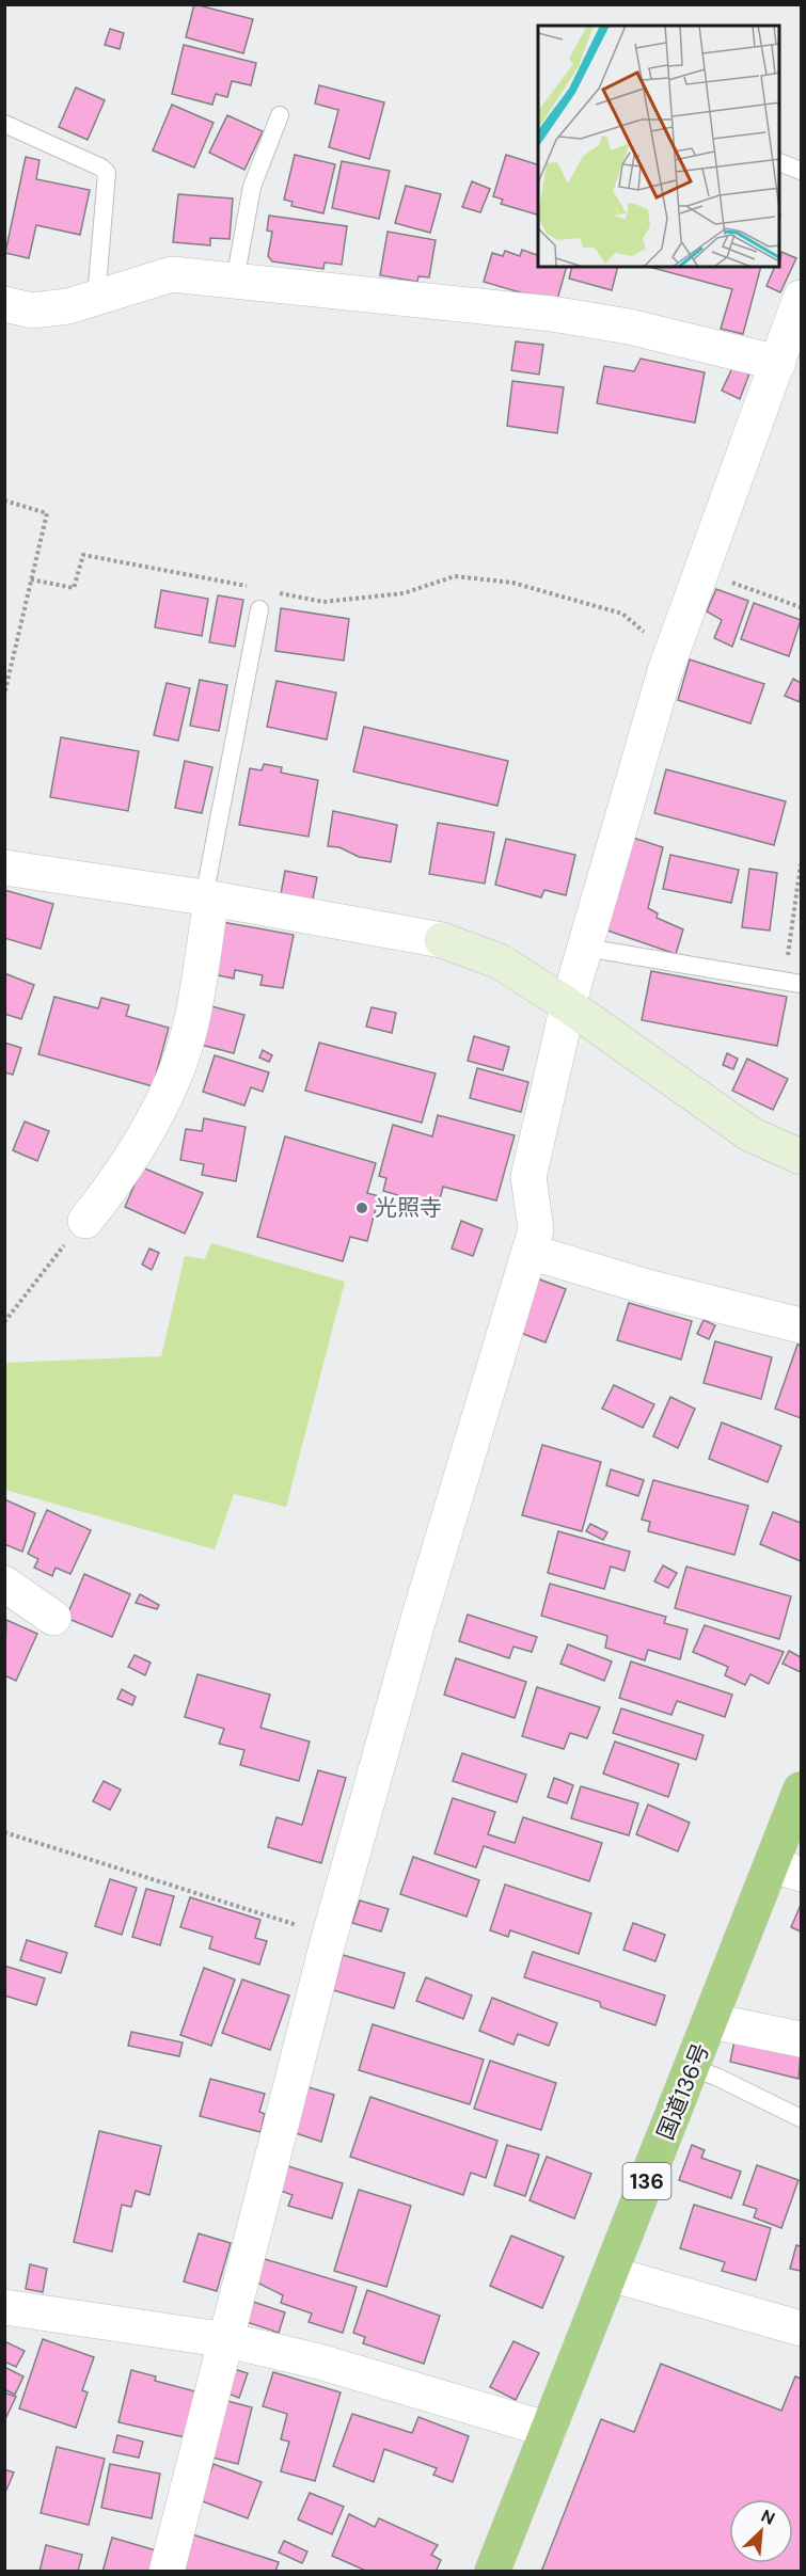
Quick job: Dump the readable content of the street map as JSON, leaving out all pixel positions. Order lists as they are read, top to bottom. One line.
{"streets":{"highway":["国道136号","136"]},"places":["光照寺"],"north":"top right"}
